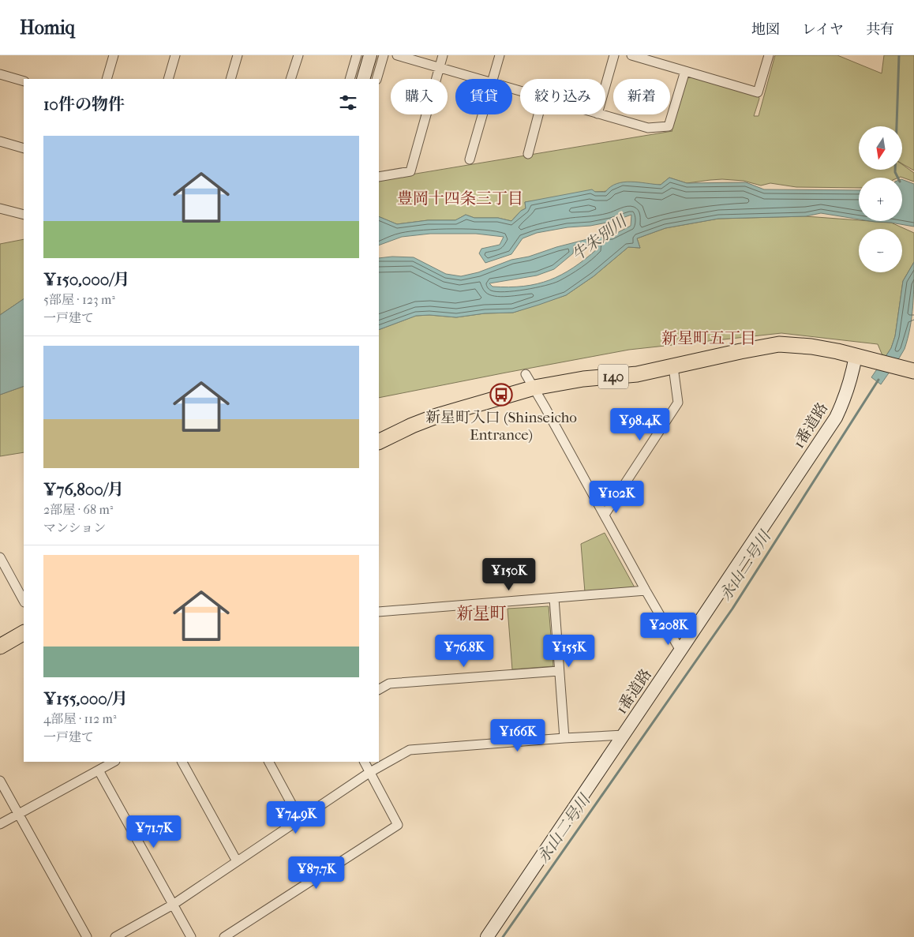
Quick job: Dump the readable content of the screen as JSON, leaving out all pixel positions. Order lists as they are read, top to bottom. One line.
{"streets":{"main road":["140"],"street":["1番道路"]},"crossings":[["140","1番道路"]],"districts":["豊岡十四条三丁目","新星町五丁目","新星町"],"water":["牛朱別川","永山二号川"],"places":{"bus stop":["新星町入口 (Shinseicho Entrance)"]},"north":"bottom","page":{"header":"Homiq","nav":["地図","レイヤ","共有"],"chip":["購入","賃貸","絞り込み","新着"],"heading":"10件の物件","map_buttons":["+","−"],"list":[{"name":"¥150,000/月","note":"5部屋 · 123 m² · 一戸建て"},{"name":"¥76,800/月","note":"2部屋 · 68 m² · マンション"},{"name":"¥155,000/月","note":"4部屋 · 112 m² · 一戸建て"}],"price":["¥98.4K","¥102K","¥150K","¥208K","¥76.8K","¥155K","¥166K","¥74.9K","¥71.7K","¥87.7K"]}}
